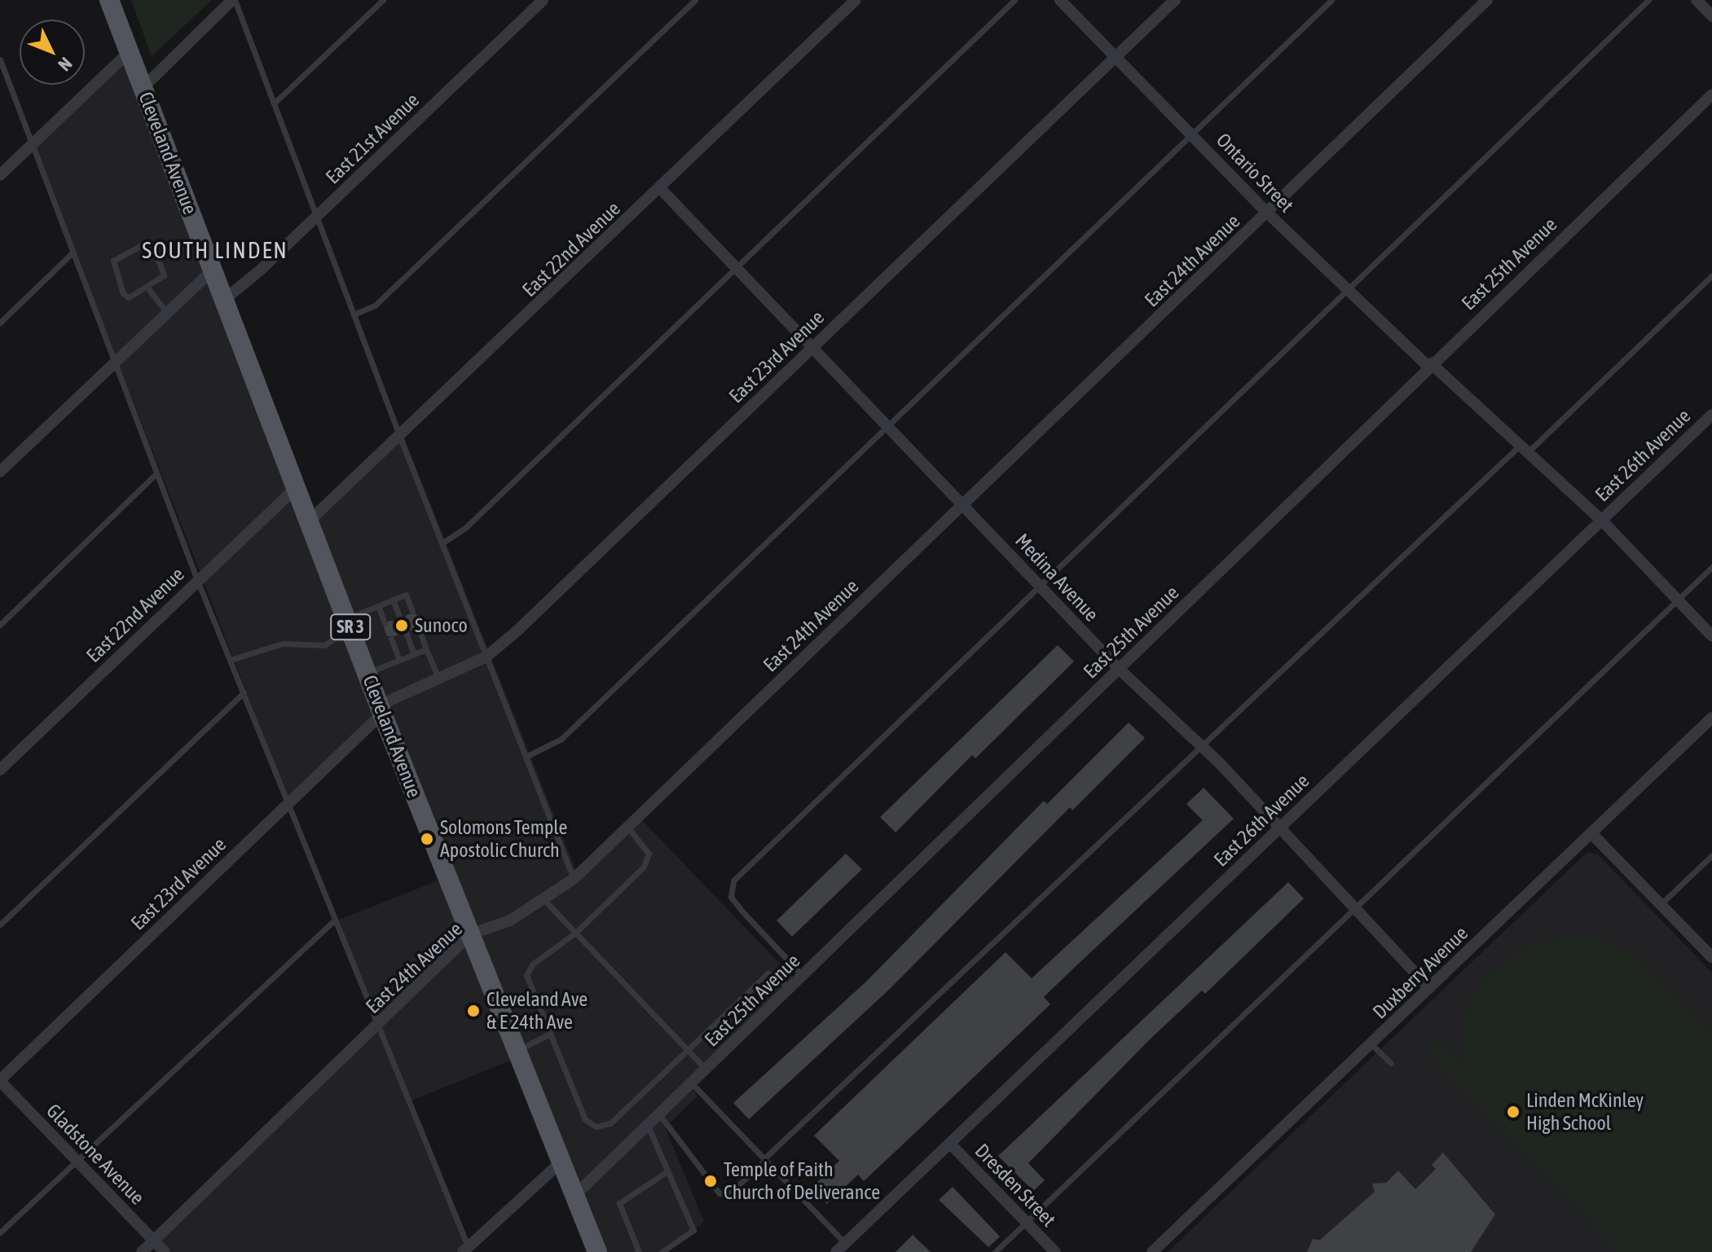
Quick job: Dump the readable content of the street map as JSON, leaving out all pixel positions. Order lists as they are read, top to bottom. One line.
{"streets":{"main road":["Cleveland Avenue","SR 3"],"street":["East 21st Avenue","Ontario Street","East 22nd Avenue","East 24th Avenue","East 25th Avenue","East 23rd Avenue","East 26th Avenue","Medina Avenue","Duxberry Avenue","Gladstone Avenue","Dresden Street"]},"crossings":[["East 21st Avenue","Cleveland Avenue"],["Cleveland Avenue","East 22nd Avenue"],["Cleveland Avenue","East 24th Avenue"],["Cleveland Avenue","East 25th Avenue"],["Cleveland Avenue","East 23rd Avenue"],["Ontario Street","East 24th Avenue"],["Ontario Street","East 25th Avenue"],["Ontario Street","East 23rd Avenue"],["Ontario Street","East 26th Avenue"],["East 22nd Avenue","Medina Avenue"],["East 24th Avenue","Medina Avenue"],["East 24th Avenue","Gladstone Avenue"],["East 25th Avenue","Medina Avenue"],["East 23rd Avenue","Medina Avenue"],["East 23rd Avenue","Gladstone Avenue"],["East 26th Avenue","Medina Avenue"],["East 26th Avenue","Dresden Street"],["Medina Avenue","Duxberry Avenue"]],"districts":["SOUTH LINDEN"],"places":["Sunoco","Solomons Temple Apostolic Church","Cleveland Ave & E 24th Ave","Linden McKinley High School","Temple of Faith Church of Deliverance"],"north":"bottom right"}
